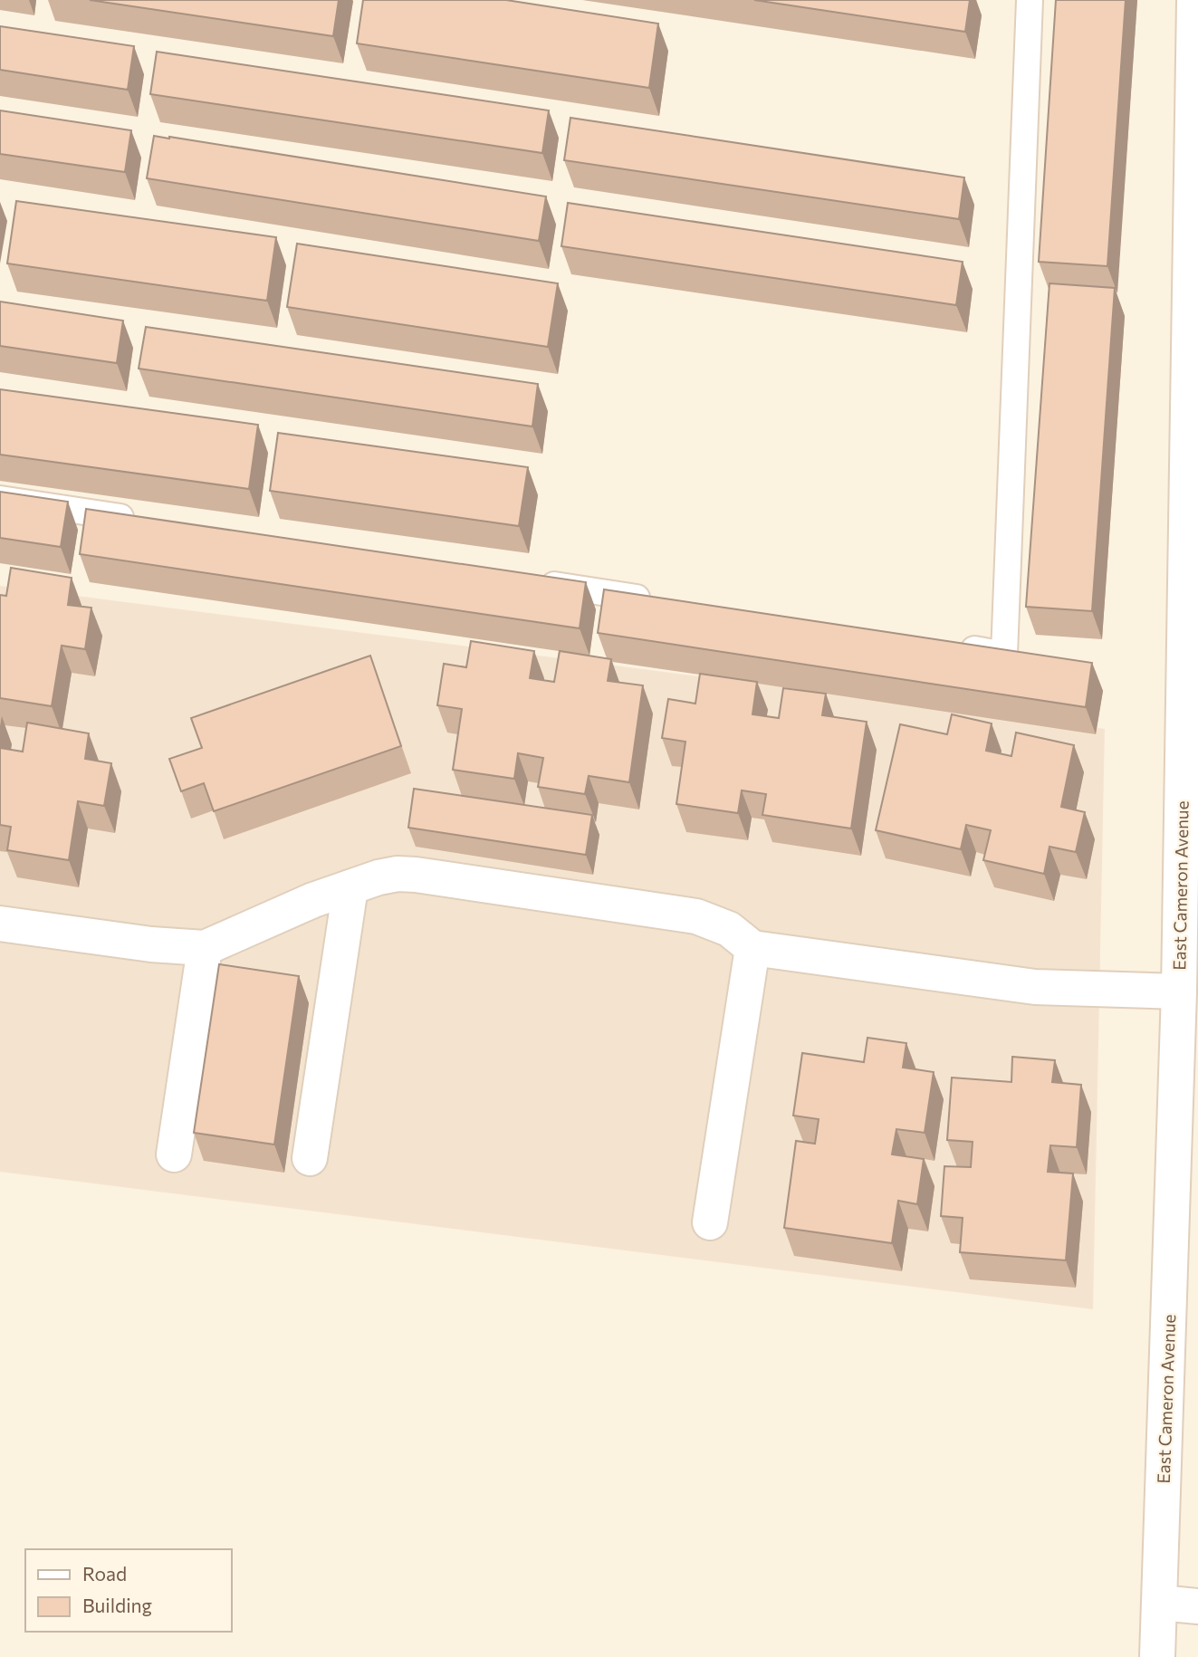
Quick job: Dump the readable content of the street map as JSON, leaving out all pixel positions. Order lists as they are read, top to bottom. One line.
{"streets":{"street":["East Cameron Avenue"]},"legend":["Road","Building"]}
